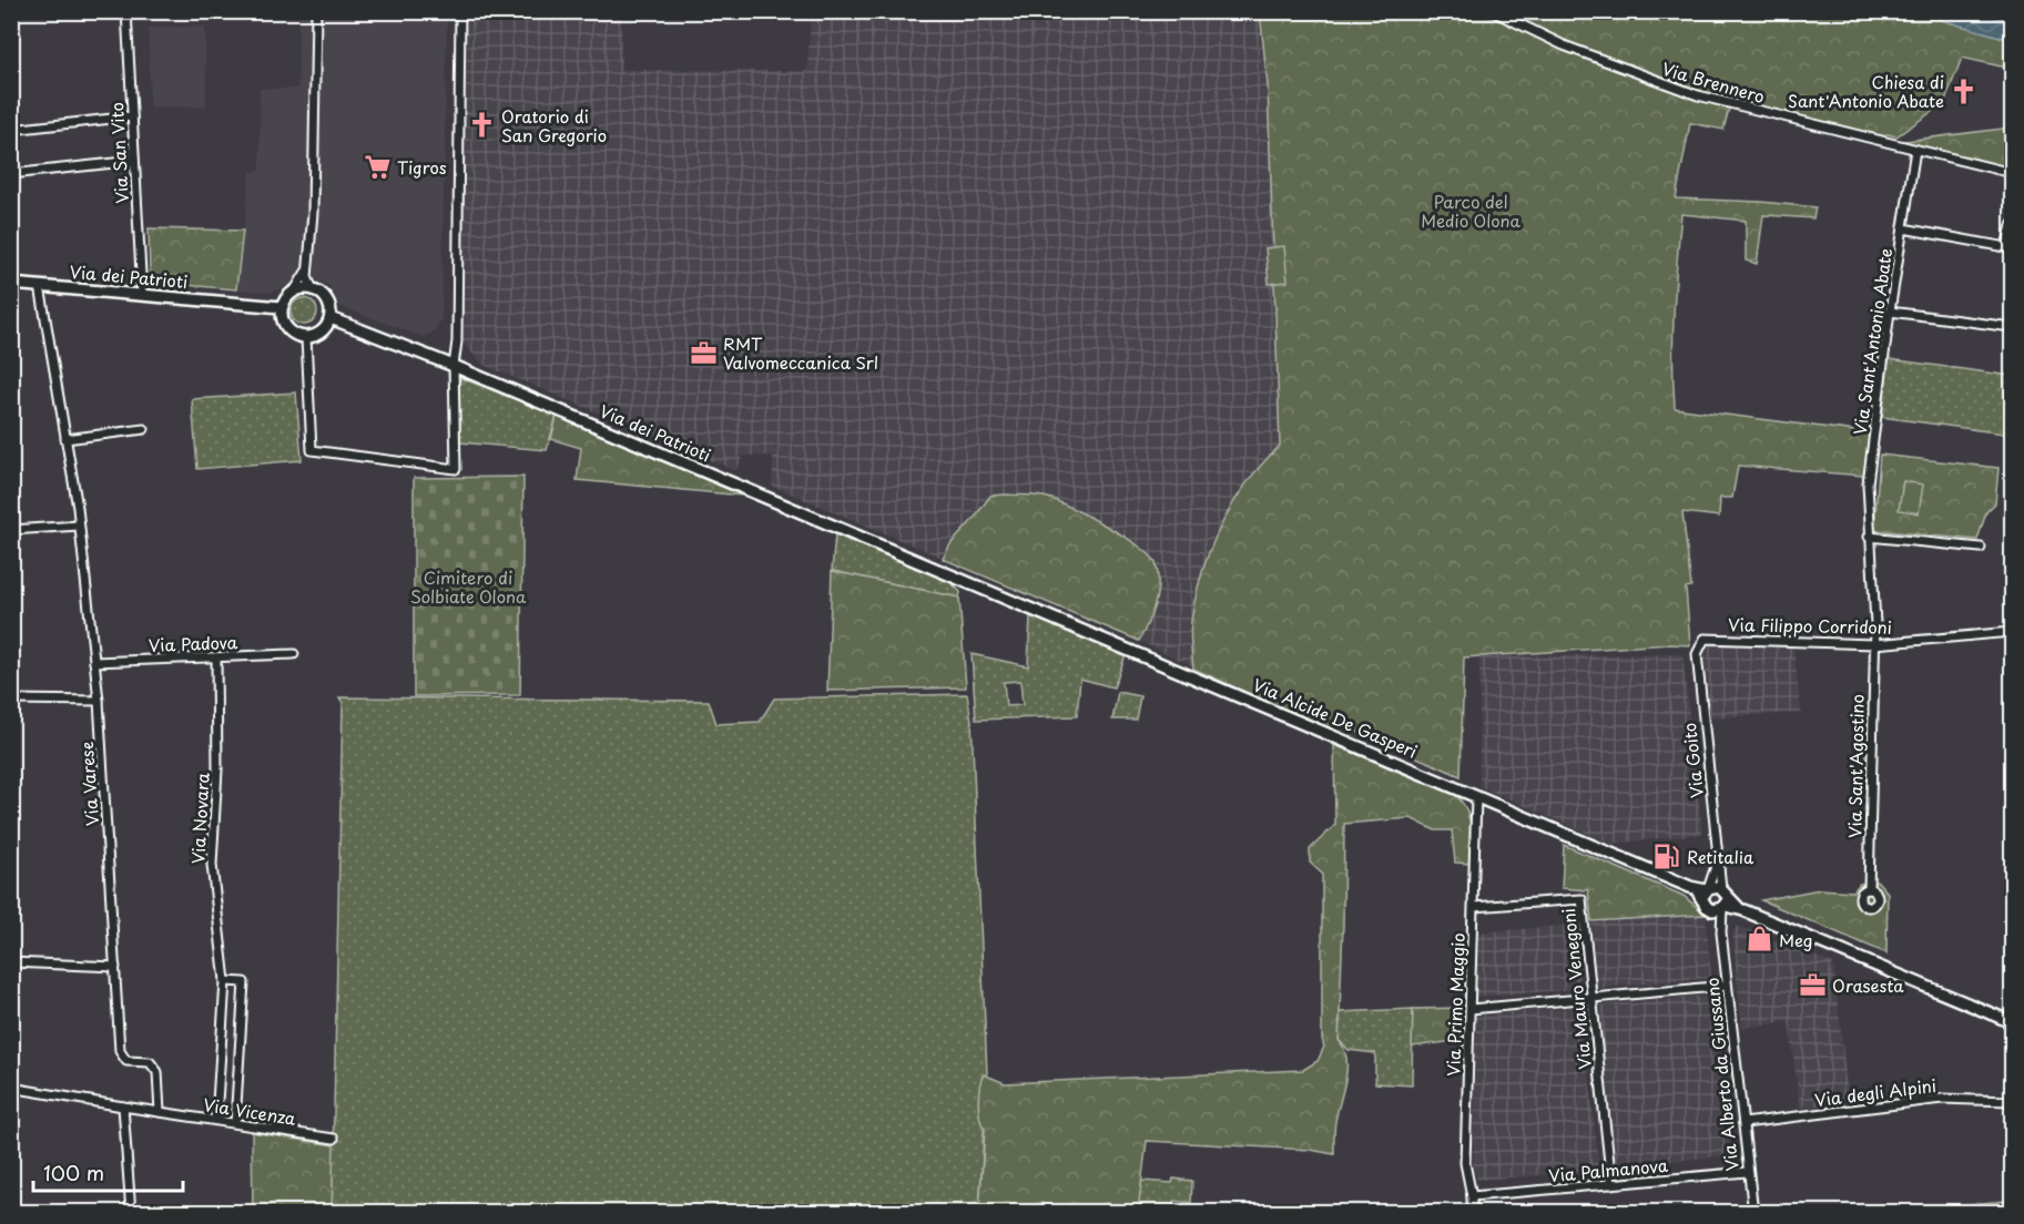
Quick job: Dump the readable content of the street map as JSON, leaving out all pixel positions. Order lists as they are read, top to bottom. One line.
{"streets":{"street":["Via Brennero","Via San Vito","Via dei Patrioti","Via Sant'Antonio Abate","Via Filippo Corridoni","Via Padova","Via Alcide De Gasperi","Via Goito","Via Sant'Agostino","Via Varese","Via Novara","Via Mauro Venegoni","Via Primo Maggio","Via Alberto da Giussano","Via degli Alpini","Via Vicenza","Via Palmanova"]},"crossings":[["Via Brennero","Via Sant'Antonio Abate"],["Via San Vito","Via dei Patrioti"],["Via dei Patrioti","Via Alcide De Gasperi"],["Via dei Patrioti","Via Varese"],["Via Sant'Antonio Abate","Via Filippo Corridoni"],["Via Sant'Antonio Abate","Via Sant'Agostino"],["Via Filippo Corridoni","Via Goito"],["Via Filippo Corridoni","Via Sant'Agostino"],["Via Padova","Via Varese"],["Via Padova","Via Novara"],["Via Alcide De Gasperi","Via Goito"],["Via Alcide De Gasperi","Via Primo Maggio"],["Via Alcide De Gasperi","Via Alberto da Giussano"],["Via Varese","Via Vicenza"],["Via Novara","Via Vicenza"],["Via Mauro Venegoni","Via Primo Maggio"],["Via Mauro Venegoni","Via Palmanova"],["Via Primo Maggio","Via Palmanova"],["Via Alberto da Giussano","Via degli Alpini"],["Via Alberto da Giussano","Via Palmanova"]],"parks":["Parco del Medio Olona","Cimitero di Solbiate Olona"],"places":{"church":["Chiesa di Sant'Antonio Abate","Oratorio di San Gregorio"],"supermarket":["Tigros"],"office":["RMT Valvomeccanica Srl","Orasesta"],"fuel station":["Retitalia"],"shop":["Meg"]},"scale_bar":"100 m"}
